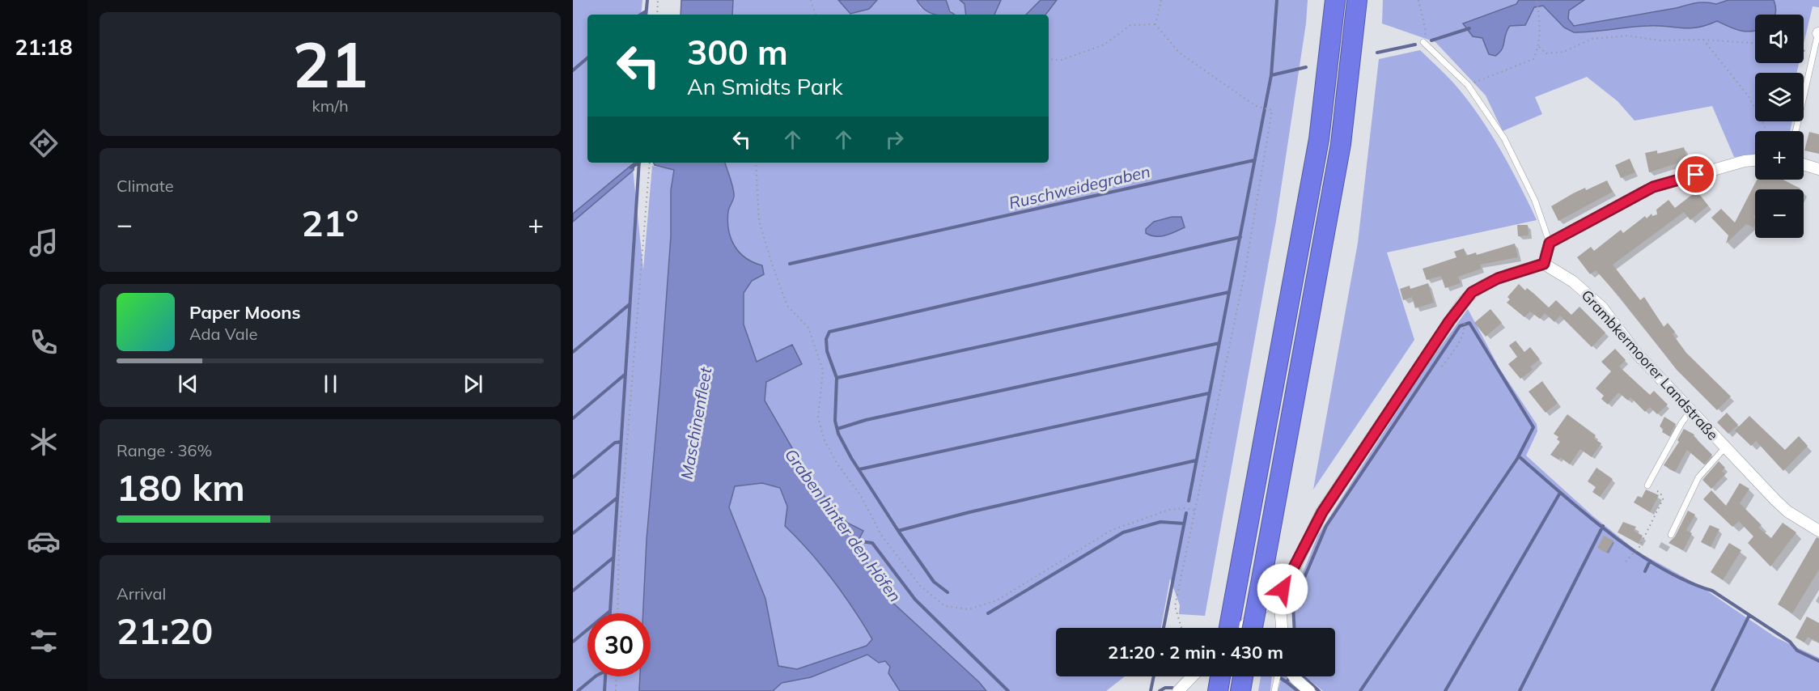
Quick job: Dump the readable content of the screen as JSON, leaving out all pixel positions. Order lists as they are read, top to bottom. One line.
{"streets":{"street":["Grambkermoorer Landstraße"]},"water":["Ruschweidegraben","Maschinenfleet","Graben hinter den Höfen"],"page":{"tabs":"21:18","tile":[["21","km/h"],"Climate",["Range · 36%","180 km"],["Arrival","21:20"]],"map_buttons":["+","−"],"turn":["300 m","An Smidts Park"],"heat":["−","21°","+"],"song":["Paper Moons","Ada Vale"],"limit":"30","trip":"21:20 · 2 min · 430 m"}}
